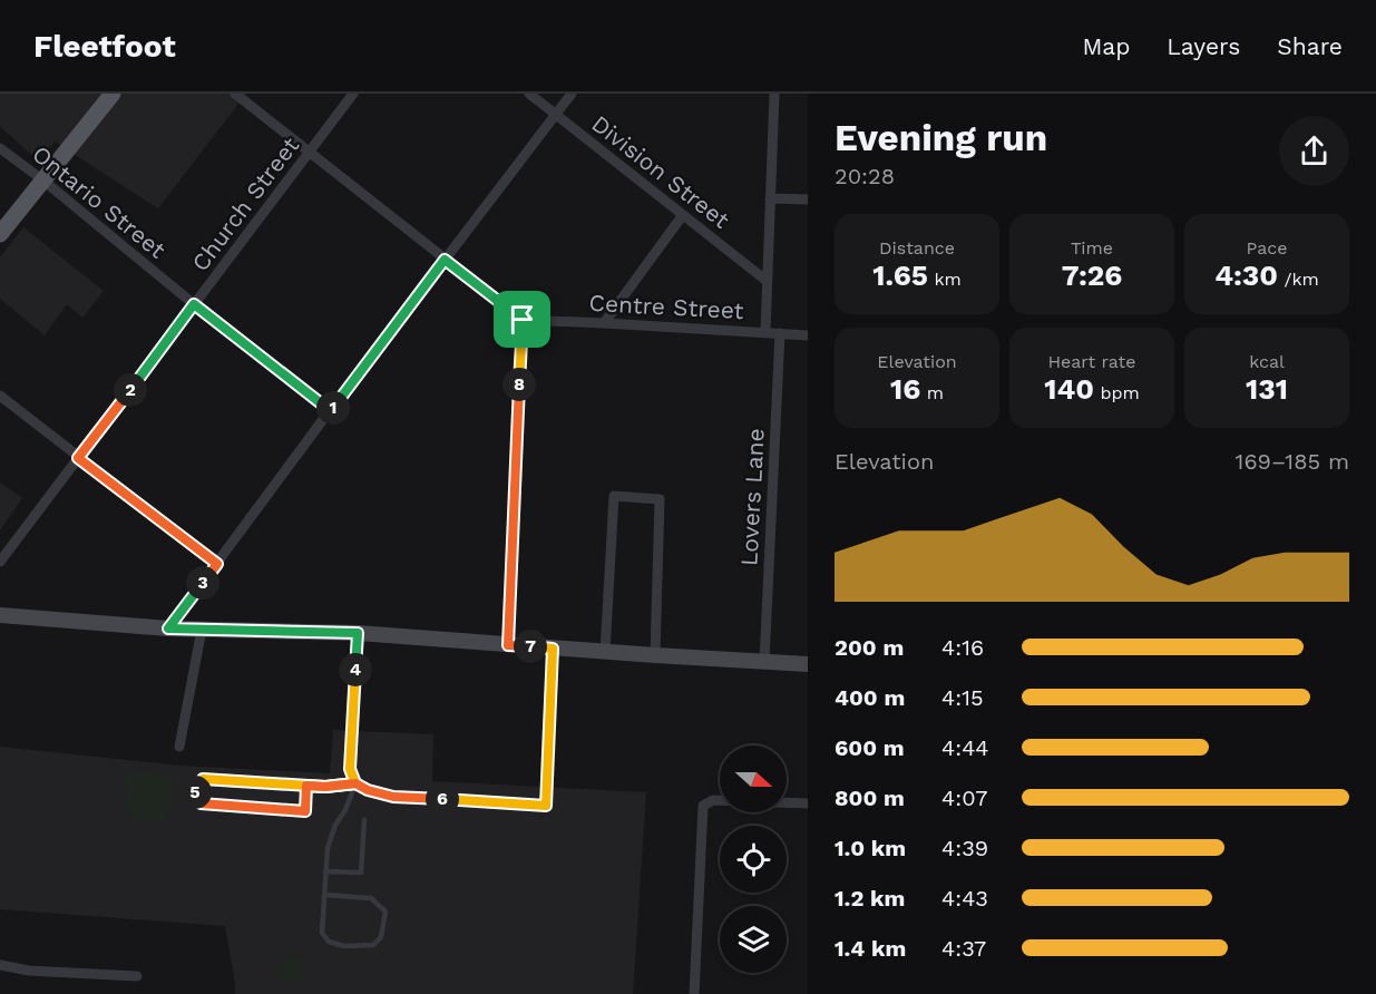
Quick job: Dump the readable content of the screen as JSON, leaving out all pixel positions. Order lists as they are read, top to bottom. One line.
{"streets":{"street":["Division Street","Ontario Street","Church Street","Centre Street","Lovers Lane"]},"crossings":[["Ontario Street","Church Street"],["Centre Street","Lovers Lane"]],"north":"right","page":{"header":"Fleetfoot","nav":["Map","Layers","Share"],"heading":["Evening run","20:28"],"stats":[["Distance","1.65 km"],["Time","7:26"],["Pace","4:30 /km"],["Elevation","16 m"],["Heart rate","140 bpm"],["kcal","131"]],"pins":["8","2","1","3","7","4","5","6"],"chart":["Elevation","169–185 m"],"list":[{"name":"200 m","note":"4:16"},{"name":"400 m","note":"4:15"},{"name":"600 m","note":"4:44"},{"name":"800 m","note":"4:07"},{"name":"1.0 km","note":"4:39"},{"name":"1.2 km","note":"4:43"},{"name":"1.4 km","note":"4:37"}]}}
